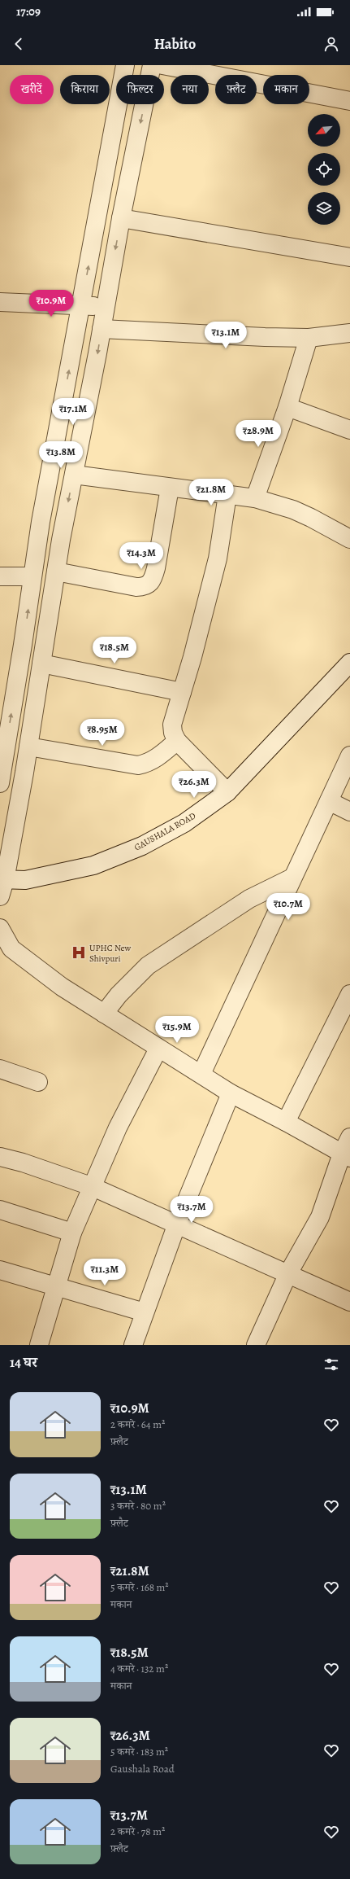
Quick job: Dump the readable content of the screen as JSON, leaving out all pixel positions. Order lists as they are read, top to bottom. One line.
{"streets":{"street":["GAUSHALA ROAD"]},"places":{"hospital":["UPHC New Shivpuri"]},"north":"bottom left","page":{"status":"17:09","header":"Habito","chip":["खरीदें","किराया","फ़िल्टर","नया","फ़्लैट","मकान"],"price":["₹10.9M","₹13.1M","₹17.1M","₹28.9M","₹13.8M","₹21.8M","₹14.3M","₹18.5M","₹8.95M","₹26.3M","₹10.7M","₹15.9M","₹13.7M","₹11.3M"],"heading":"14 घर","list":[{"name":"₹10.9M","note":"2 कमरे · 64 m² · फ़्लैट"},{"name":"₹13.1M","note":"3 कमरे · 80 m² · फ़्लैट"},{"name":"₹21.8M","note":"5 कमरे · 168 m² · मकान"},{"name":"₹18.5M","note":"4 कमरे · 132 m² · मकान"},{"name":"₹26.3M","note":"5 कमरे · 183 m² · Gaushala Road"},{"name":"₹13.7M","note":"2 कमरे · 78 m² · फ़्लैट"}]}}
